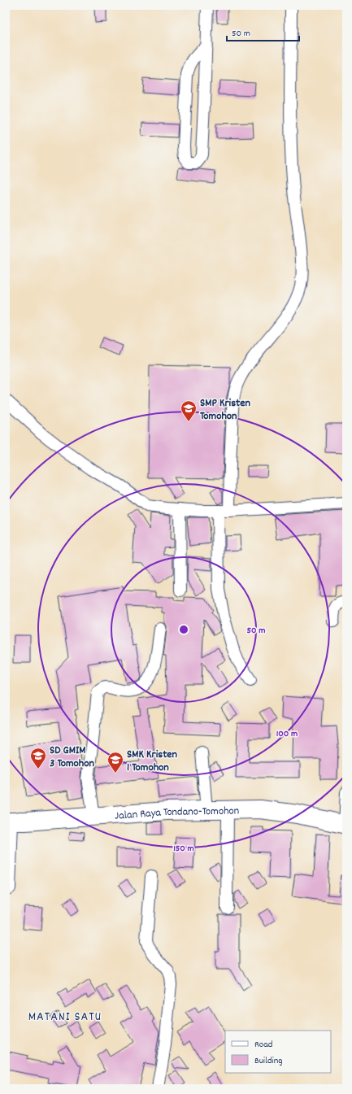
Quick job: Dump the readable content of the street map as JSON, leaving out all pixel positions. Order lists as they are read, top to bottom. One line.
{"streets":{"highway":["Jalan Raya Tondano-Tomohon"]},"districts":["MATANI SATU"],"places":{"school or university":["SMP Kristen Tomohon","SD GMIM 3 Tomohon","SMK Kristen 1 Tomohon"]},"legend":["Road","Building"],"scale_bar":"50 m","rings":["50 m","100 m","150 m"]}
